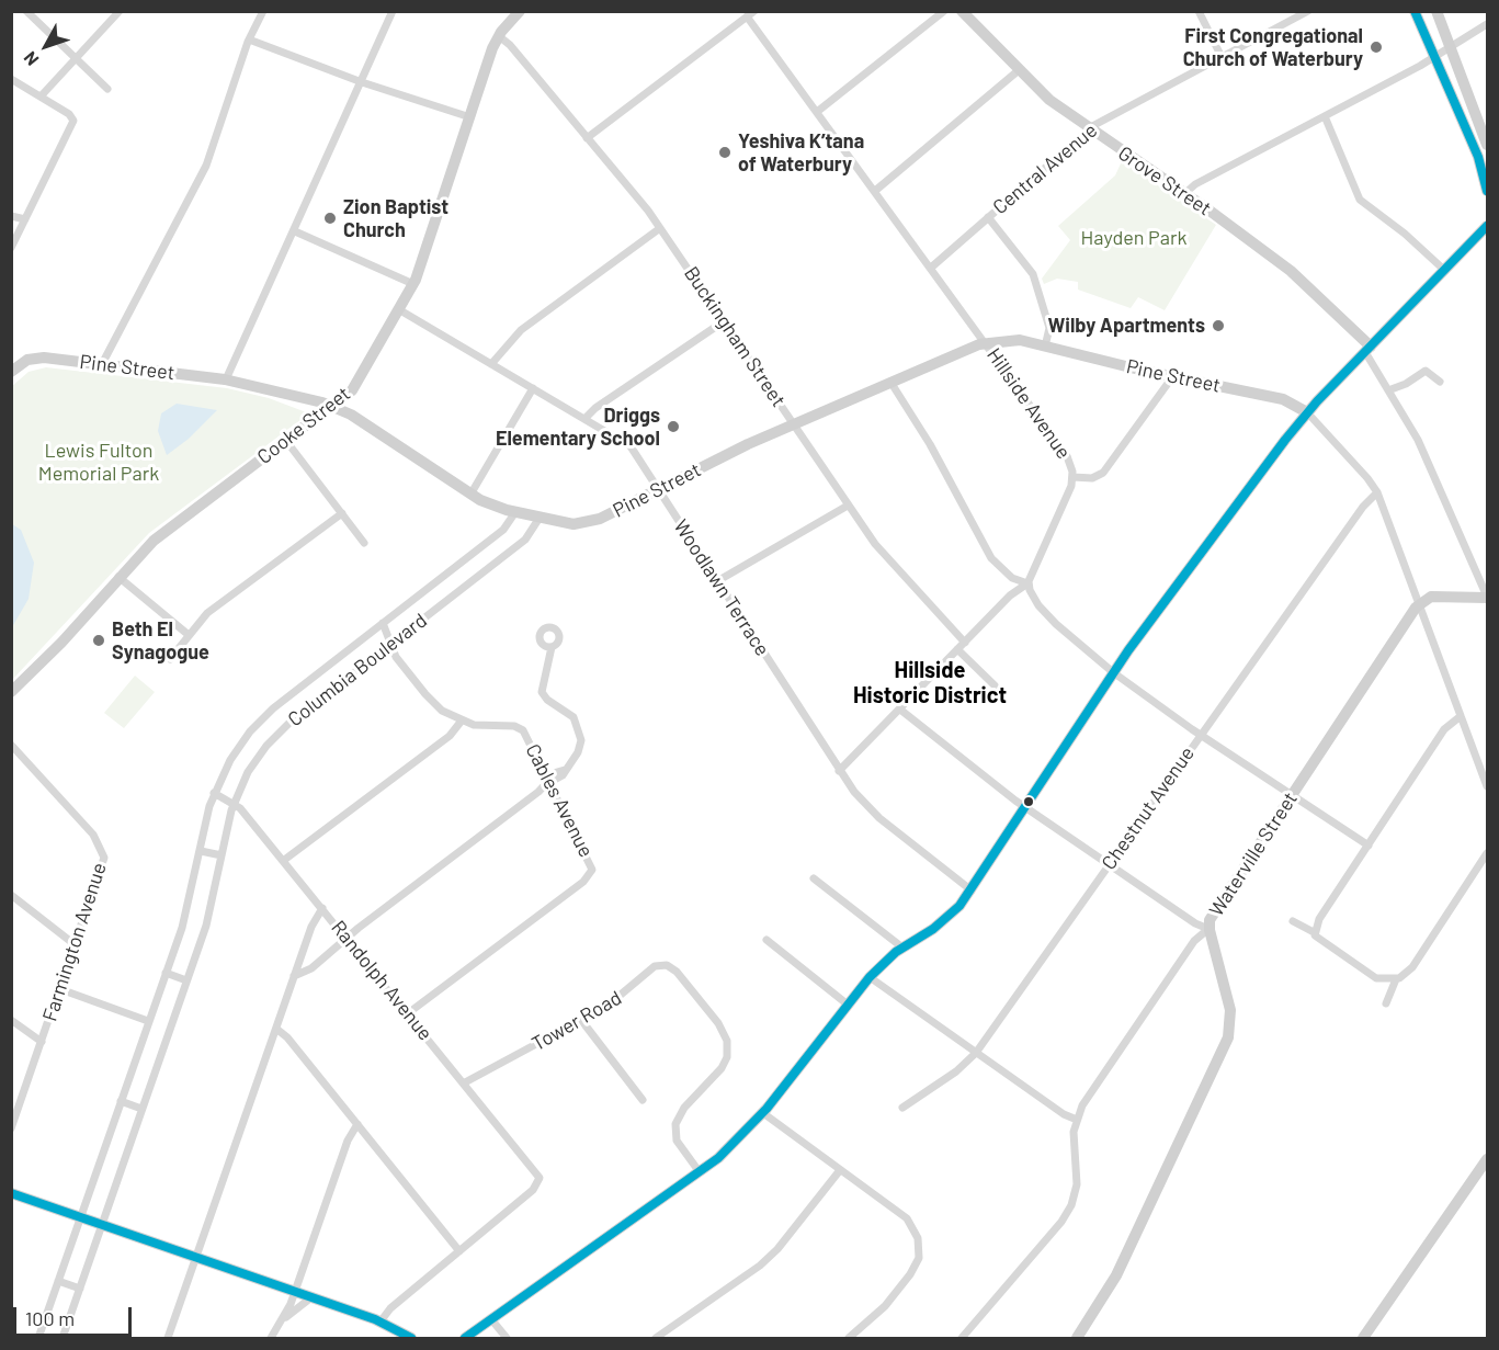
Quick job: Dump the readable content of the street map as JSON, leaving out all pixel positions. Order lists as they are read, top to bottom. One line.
{"streets":{"street":["Central Avenue","Grove Street","Buckingham Street","Pine Street","Hillside Avenue","Cooke Street","Woodlawn Terrace","Columbia Boulevard","Cables Avenue","Chestnut Avenue","Waterville Street","Farmington Avenue","Randolph Avenue","Tower Road"]},"crossings":[["Central Avenue","Grove Street"],["Central Avenue","Hillside Avenue"],["Buckingham Street","Pine Street"],["Buckingham Street","Cooke Street"],["Pine Street","Hillside Avenue"],["Pine Street","Cooke Street"],["Pine Street","Woodlawn Terrace"],["Pine Street","Columbia Boulevard"],["Cooke Street","Woodlawn Terrace"],["Columbia Boulevard","Cables Avenue"],["Columbia Boulevard","Randolph Avenue"],["Cables Avenue","Randolph Avenue"],["Randolph Avenue","Tower Road"]],"districts":["Hillside Historic District"],"parks":["Hayden Park","Lewis Fulton Memorial Park"],"places":["First Congregational Church of Waterbury","Yeshiva K’tana of Waterbury","Zion Baptist Church","Wilby Apartments","Driggs Elementary School","Beth El Synagogue"],"scale_bar":"100 m","north":"bottom left"}
